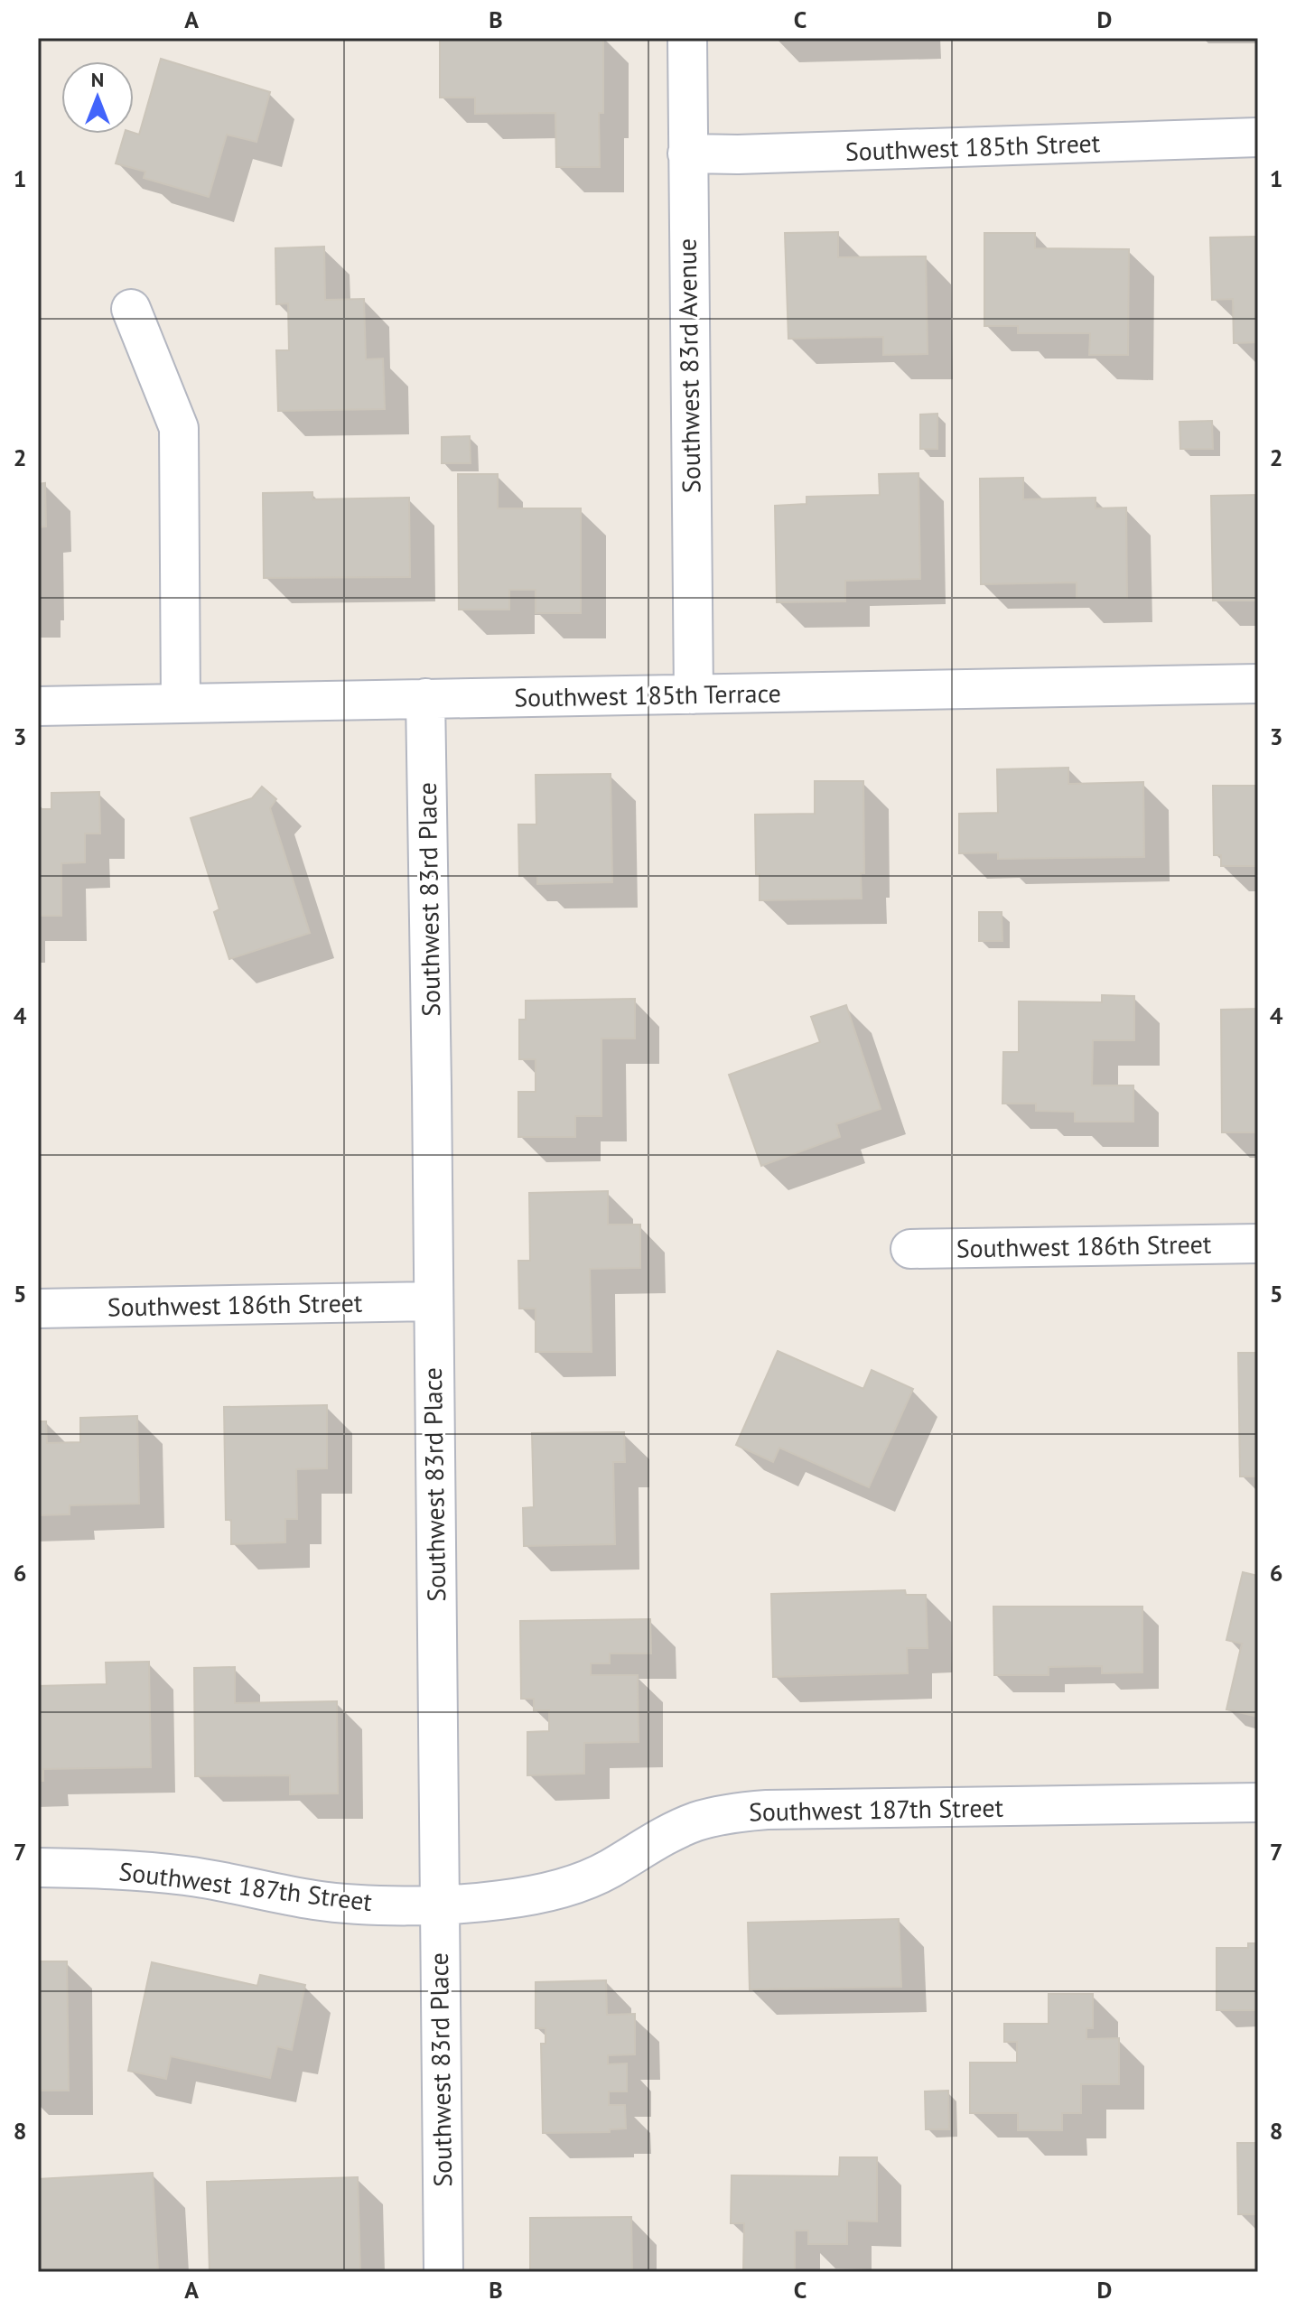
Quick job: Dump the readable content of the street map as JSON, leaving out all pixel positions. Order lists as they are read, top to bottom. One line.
{"streets":{"street":["Southwest 185th Street","Southwest 83rd Avenue","Southwest 185th Terrace","Southwest 83rd Place","Southwest 186th Street","Southwest 187th Street"]},"crossings":[["Southwest 185th Street","Southwest 83rd Avenue"],["Southwest 83rd Avenue","Southwest 185th Terrace"],["Southwest 185th Terrace","Southwest 83rd Place"],["Southwest 83rd Place","Southwest 186th Street"],["Southwest 83rd Place","Southwest 187th Street"]],"north":"top","grid":{"columns":["A","B","C","D"],"rows":["1","2","3","4","5","6","7","8"]}}
